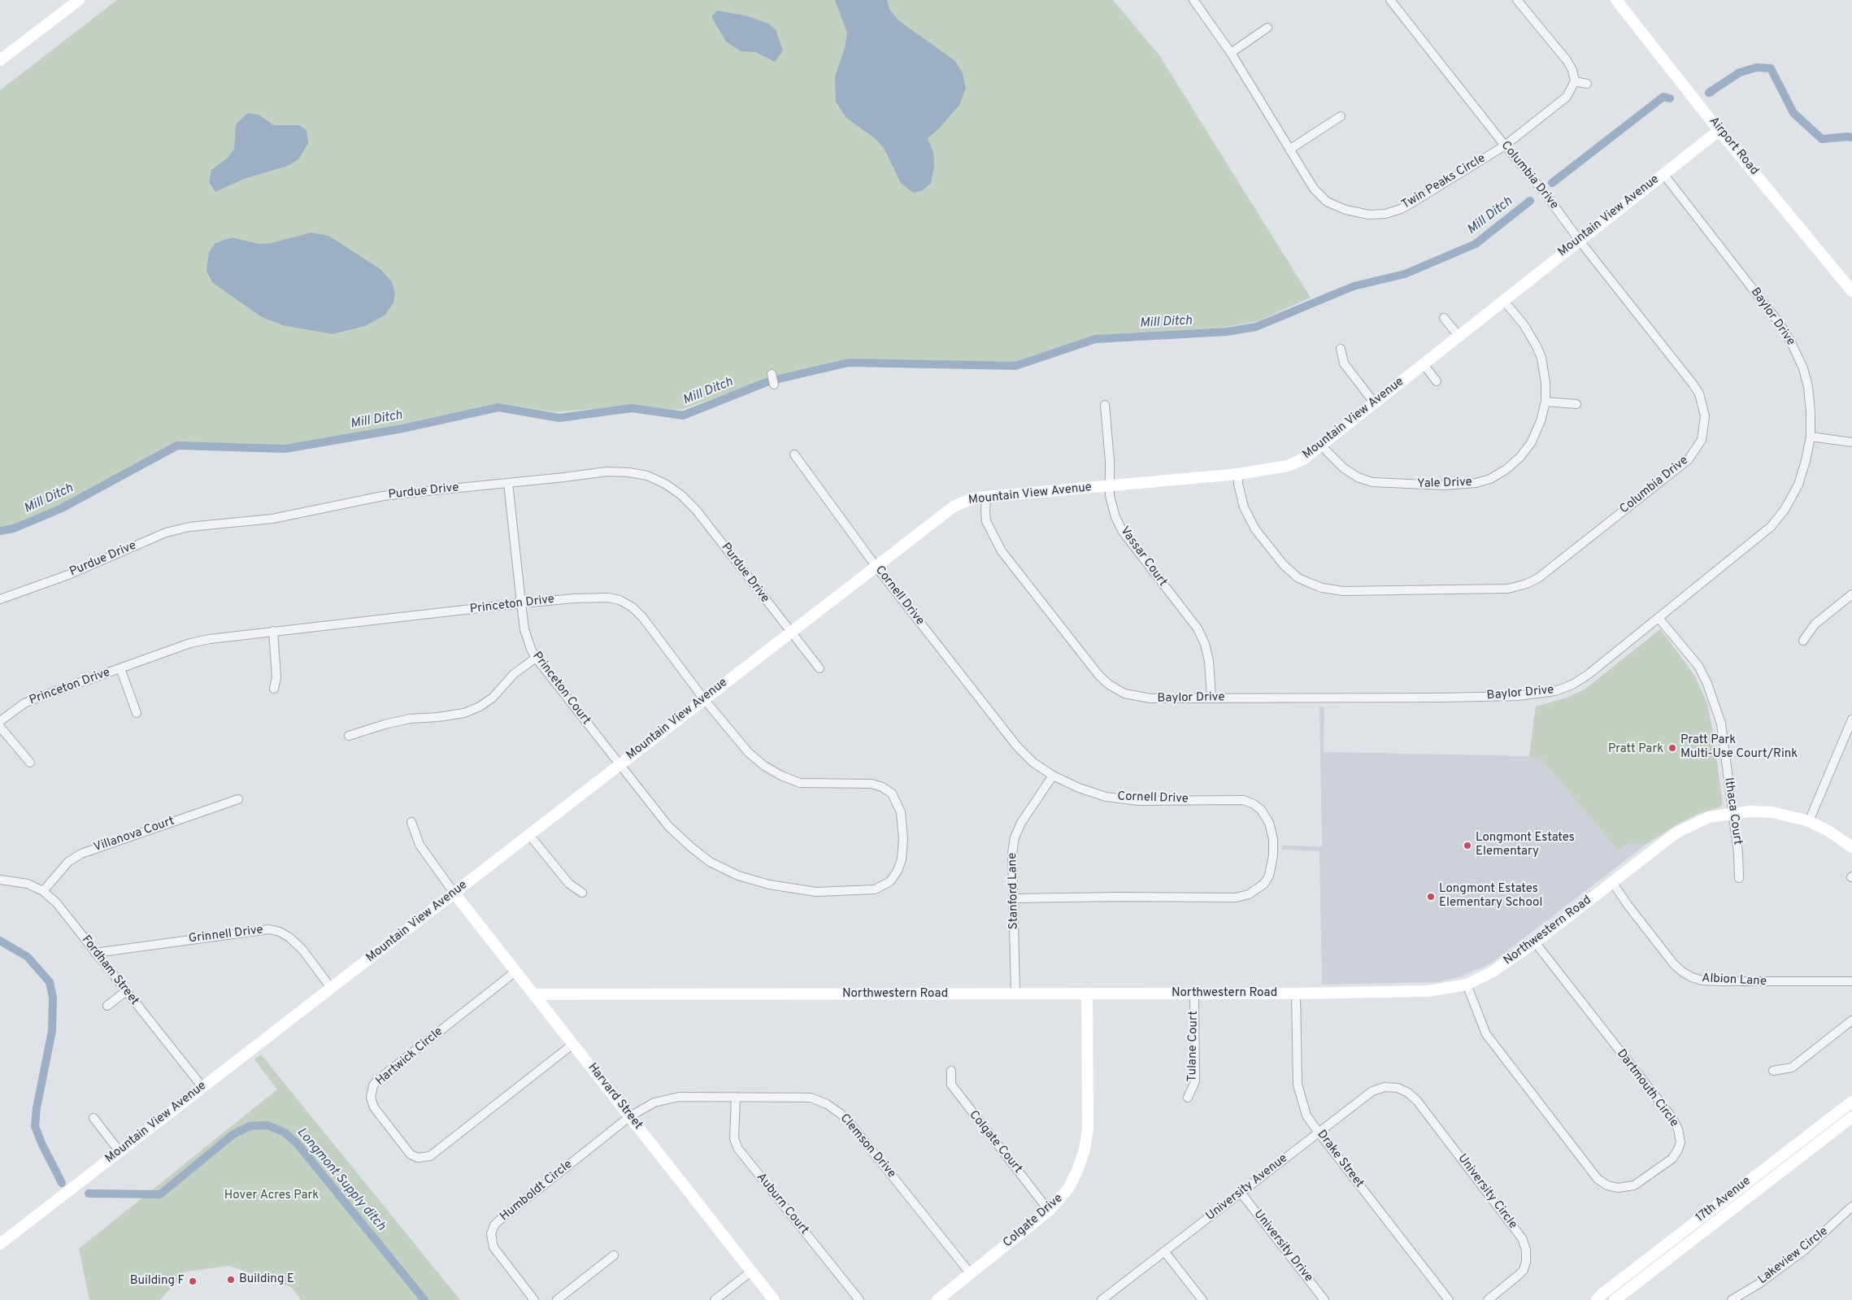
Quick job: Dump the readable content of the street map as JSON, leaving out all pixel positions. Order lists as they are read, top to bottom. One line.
{"streets":{"street":["Airport Road","Columbia Drive","Twin Peaks Circle","Mountain View Avenue","Baylor Drive","Yale Drive","Purdue Drive","Vassar Court","Cornell Drive","Princeton Drive","Princeton Court","Ithaca Court","Villanova Court","Stanford Lane","Northwestern Road","Grinnell Drive","Fordham Street","Albion Lane","Tulane Court","Hartwick Circle","Dartmouth Circle","Harvard Street","Colgate Court","Clemson Drive","Drake Street","University Avenue","Humboldt Circle","University Circle","17th Avenue","Auburn Court","Colgate Drive","University Drive","Lakeview Circle"]},"crossings":[["Airport Road","Mountain View Avenue"],["Columbia Drive","Twin Peaks Circle"],["Columbia Drive","Mountain View Avenue"],["Mountain View Avenue","Baylor Drive"],["Mountain View Avenue","Yale Drive"],["Mountain View Avenue","Purdue Drive"],["Mountain View Avenue","Vassar Court"],["Mountain View Avenue","Cornell Drive"],["Mountain View Avenue","Princeton Drive"],["Mountain View Avenue","Princeton Court"],["Mountain View Avenue","Grinnell Drive"],["Mountain View Avenue","Fordham Street"],["Mountain View Avenue","Harvard Street"],["Baylor Drive","Vassar Court"],["Baylor Drive","Ithaca Court"],["Purdue Drive","Princeton Court"],["Cornell Drive","Stanford Lane"],["Princeton Drive","Princeton Court"],["Ithaca Court","Northwestern Road"],["Villanova Court","Fordham Street"],["Stanford Lane","Northwestern Road"],["Northwestern Road","Albion Lane"],["Northwestern Road","Tulane Court"],["Northwestern Road","Dartmouth Circle"],["Northwestern Road","Harvard Street"],["Northwestern Road","Drake Street"],["Northwestern Road","Colgate Drive"],["Grinnell Drive","Fordham Street"],["Hartwick Circle","Harvard Street"],["Harvard Street","Clemson Drive"],["Harvard Street","Humboldt Circle"],["Colgate Court","Colgate Drive"],["Clemson Drive","Humboldt Circle"],["Clemson Drive","Auburn Court"],["Clemson Drive","Colgate Drive"],["Drake Street","University Avenue"],["University Avenue","University Circle"],["University Avenue","University Drive"]],"water":["Mill Ditch","Longmont Supply ditch"],"parks":["Pratt Park","Hover Acres Park"],"places":["Pratt Park Multi-Use Court/Rink","Longmont Estates Elementary","Longmont Estates Elementary School","Building E","Building F"]}
